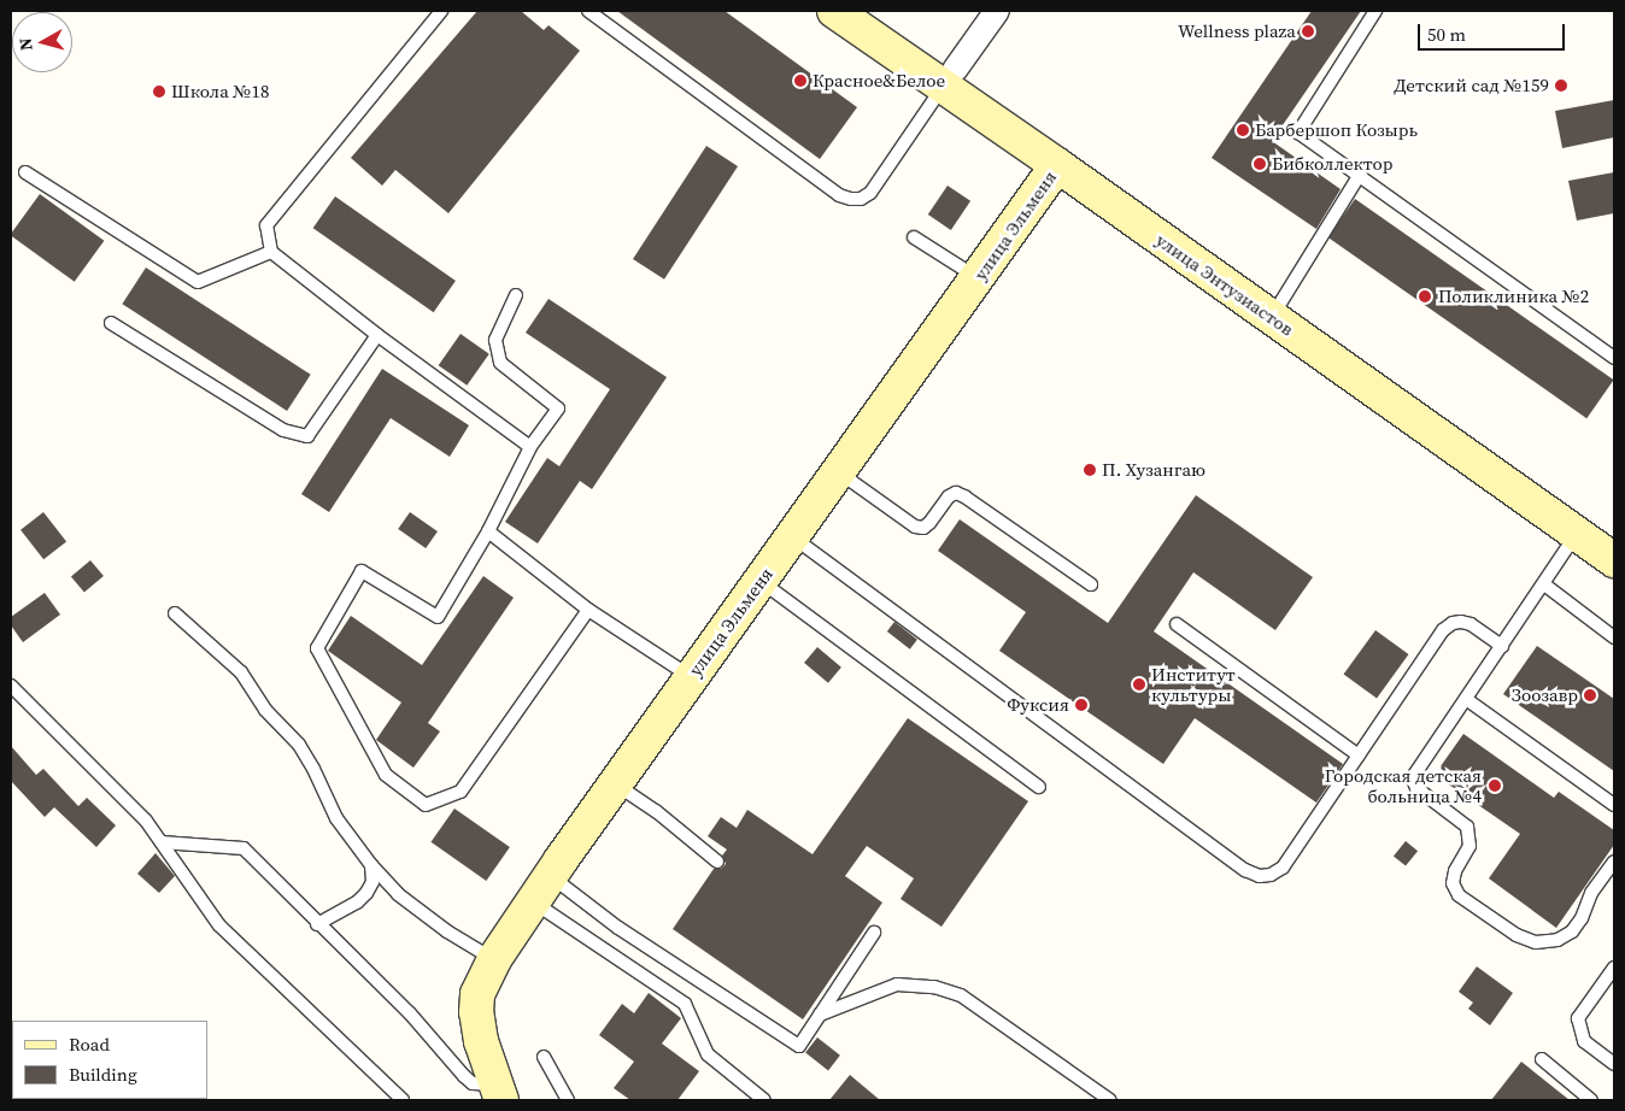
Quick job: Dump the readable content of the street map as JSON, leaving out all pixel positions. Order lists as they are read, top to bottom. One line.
{"streets":{"main road":["улица Эльменя","улица Энтузиастов"]},"crossings":[["улица Эльменя","улица Энтузиастов"]],"places":["Wellness plaza","Красное&Белое","Детский сад №159","Школа №18","Барбершоп Козырь","Бибколлектор","Поликлиника №2","П. Хузангаю","Институт культуры","Зоозавр","Фуксия","Городская детская больница №4"],"legend":["Road","Building"],"scale_bar":"50 m","north":"left"}
